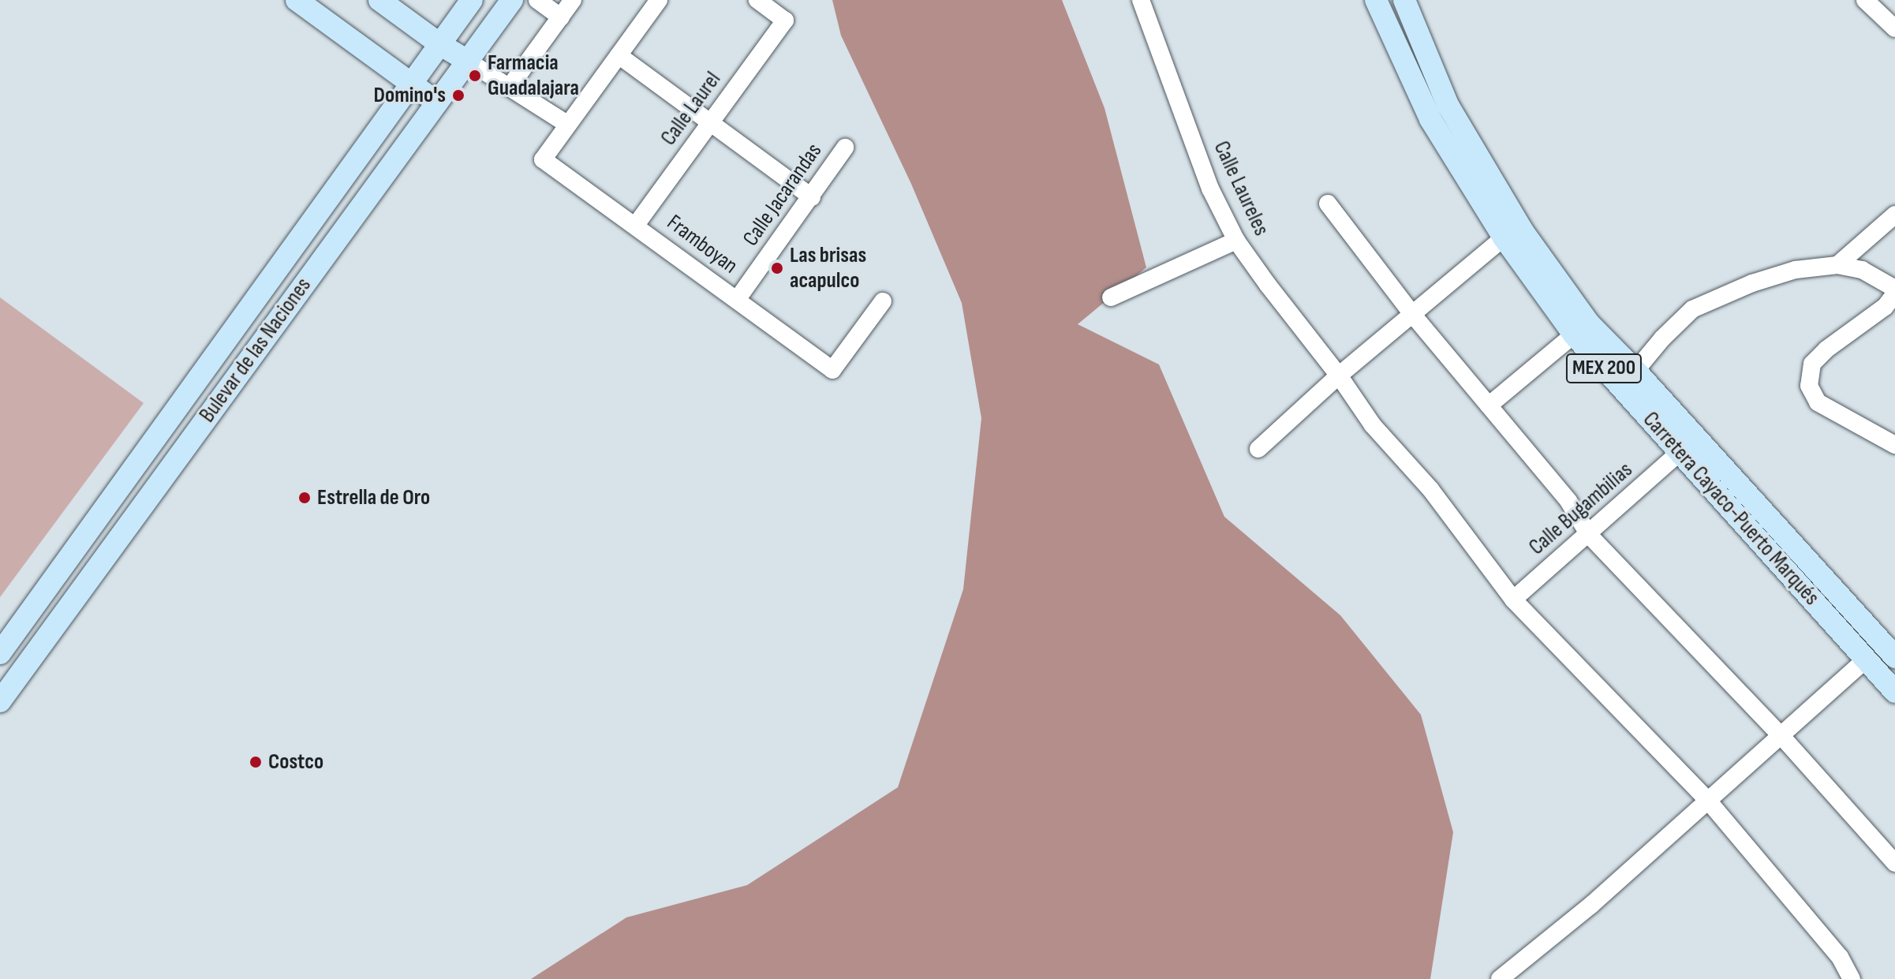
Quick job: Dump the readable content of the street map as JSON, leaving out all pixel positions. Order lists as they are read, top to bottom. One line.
{"streets":{"main road":["Bulevar de las Naciones","MEX 200","Carretera Cayaco-Puerto Marqués"],"street":["Calle Laurel","Calle Laureles","Calle Jacarandas","Framboyan","Calle Bugambilias"]},"crossings":[["Calle Laurel","Framboyan"],["Calle Laureles","Calle Bugambilias"],["Calle Jacarandas","Framboyan"],["Calle Bugambilias","Carretera Cayaco-Puerto Marqués"]],"places":["Farmacia Guadalajara","Domino's","Las brisas acapulco","Estrella de Oro","Costco"]}
